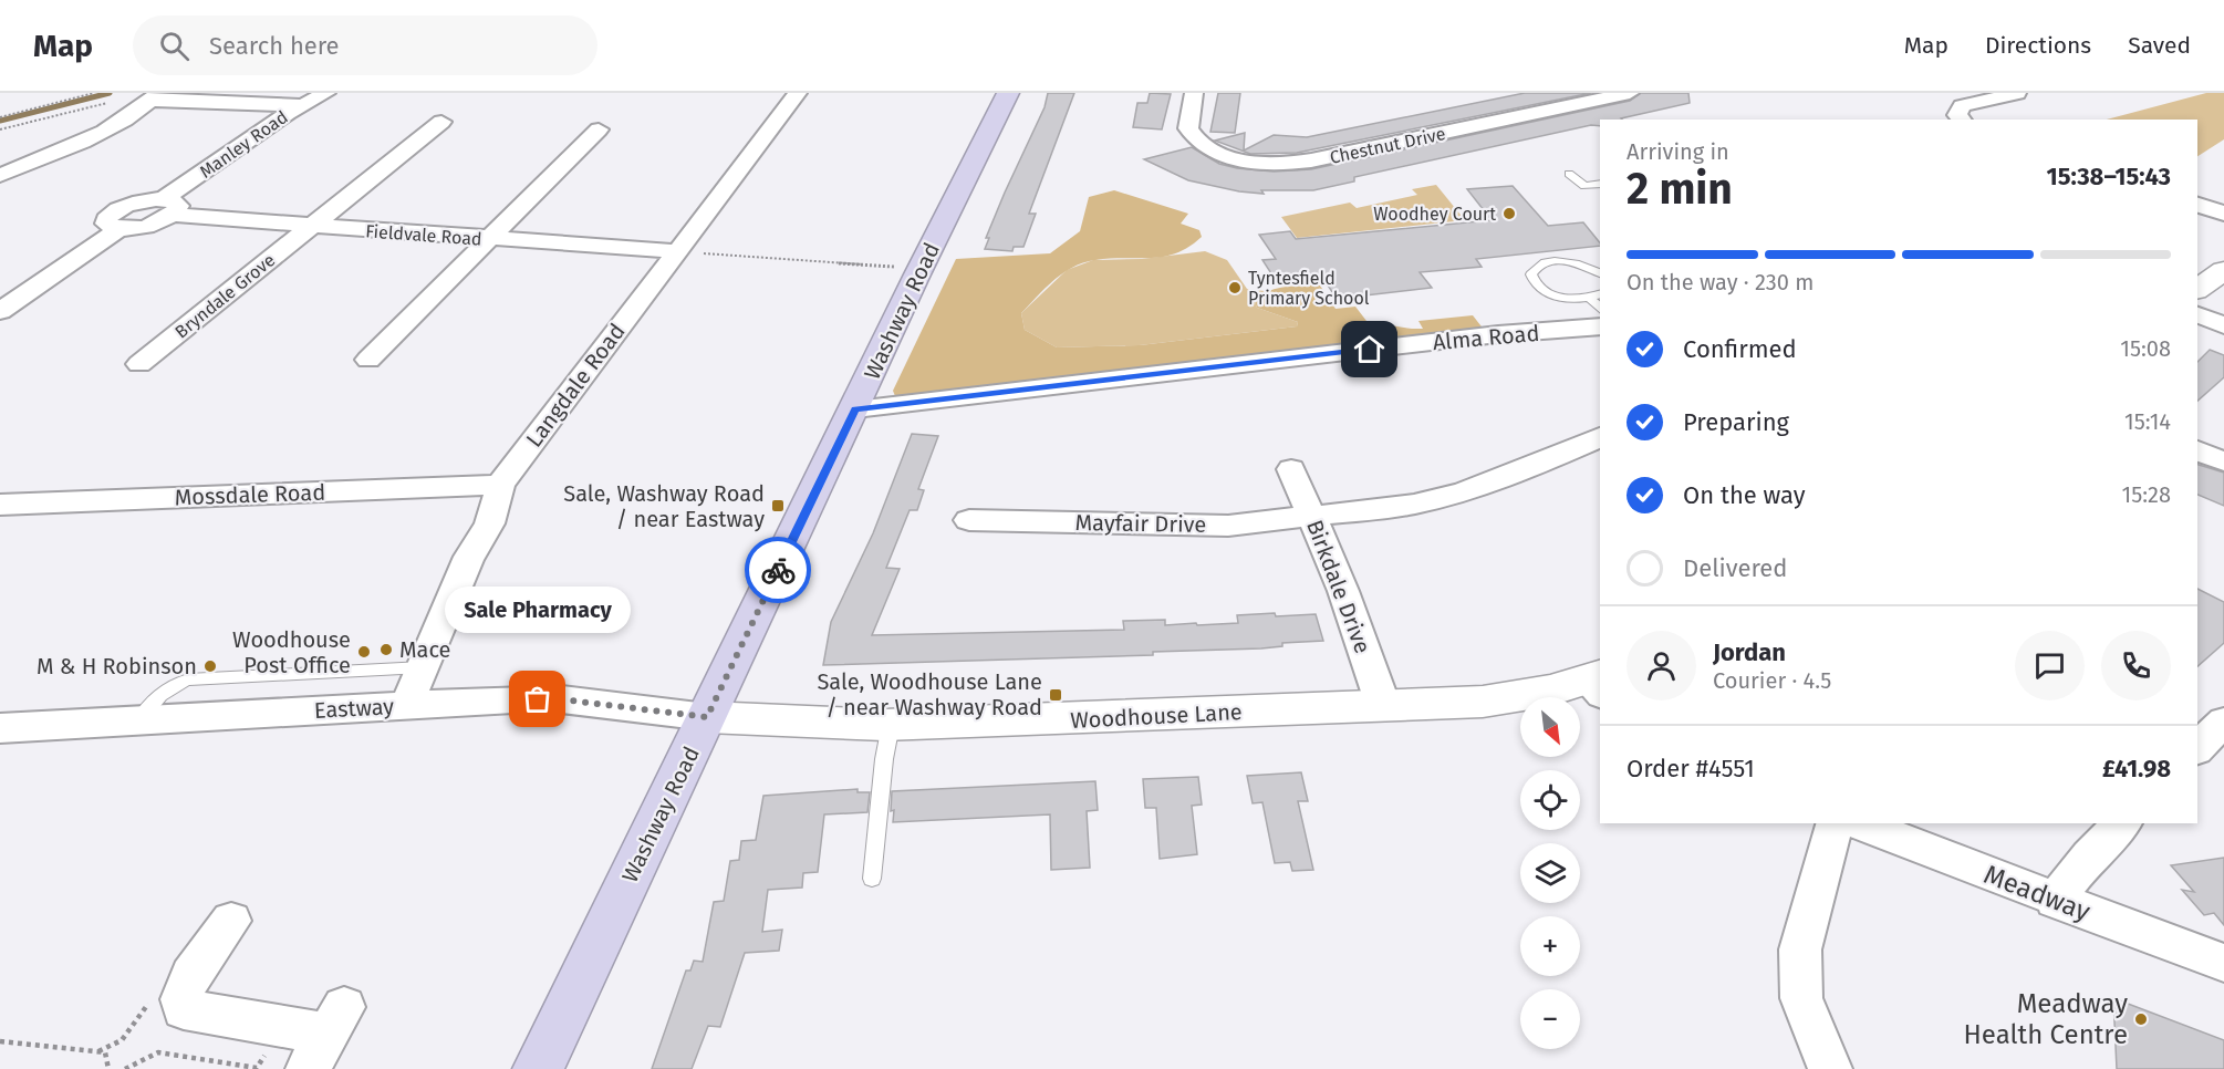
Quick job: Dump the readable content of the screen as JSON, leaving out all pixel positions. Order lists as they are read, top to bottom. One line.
{"streets":{"highway":["Washway Road"],"street":["Manley Road","Chestnut Drive","Fieldvale Road","Bryndale Grove","Alma Road","Langdale Road","Mossdale Road","Mayfair Drive","Birkdale Drive","Eastway","Woodhouse Lane","Meadway"]},"crossings":[["Manley Road","Fieldvale Road"],["Fieldvale Road","Bryndale Grove"],["Fieldvale Road","Langdale Road"],["Washway Road","Alma Road"],["Washway Road","Eastway"],["Washway Road","Woodhouse Lane"],["Langdale Road","Mossdale Road"],["Langdale Road","Eastway"],["Mayfair Drive","Birkdale Drive"],["Birkdale Drive","Woodhouse Lane"],["Eastway","Woodhouse Lane"]],"places":{"other":["Woodhey Court","Tyntesfield Primary School","Mace","Woodhouse Post Office","M & H Robinson","Sale Pharmacy","Meadway Health Centre"],"transit":["Sale, Washway Road / near Eastway","Sale, Woodhouse Lane / near Washway Road"]},"north":"bottom right","page":{"header":"Map","search":"Search here","nav":["Map","Directions","Saved"],"heading":["2 min","Arriving in","15:38–15:43"],"panel":["Jordan","Courier · 4.5","Order #4551","£41.98"],"bar":"On the way · 230 m","list":[["Confirmed","15:08"],["Preparing","15:14"],["On the way","15:28"],"Delivered"],"bubble":"Sale Pharmacy","map_buttons":["+","−"]}}
